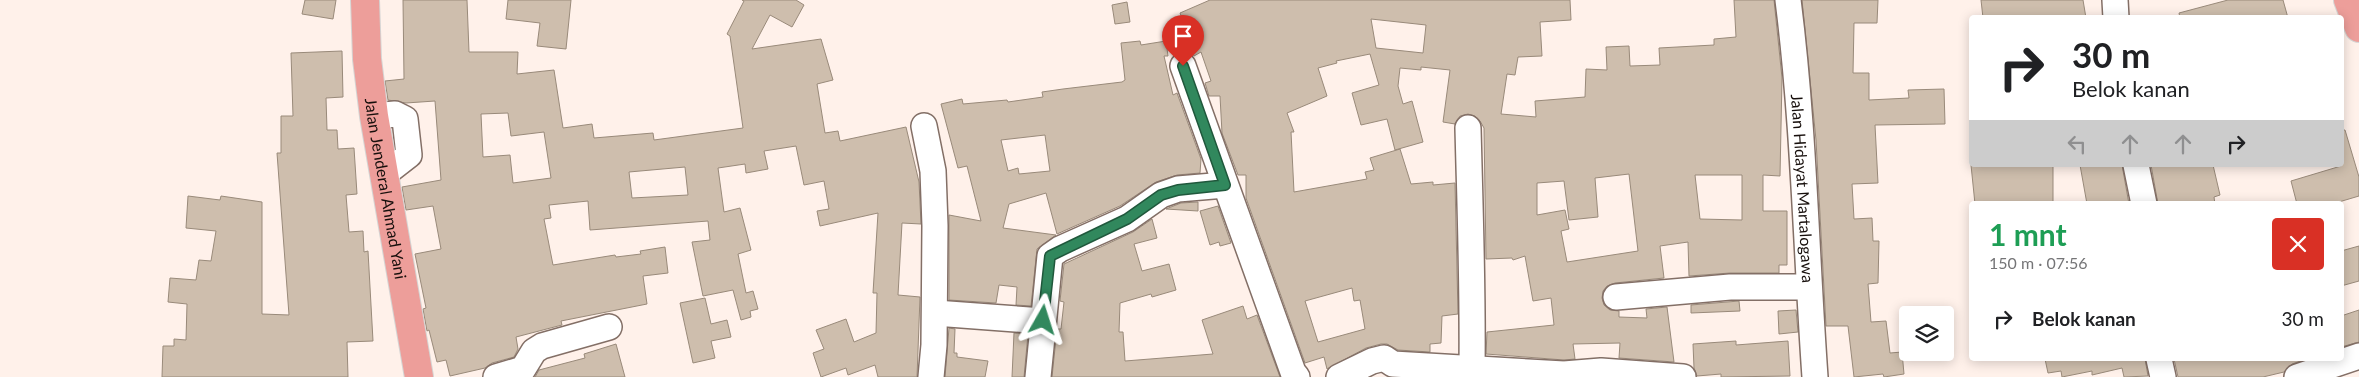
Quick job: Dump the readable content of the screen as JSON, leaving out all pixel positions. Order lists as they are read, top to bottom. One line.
{"streets":{"highway":["Jalan Jenderal Ahmad Yani"],"street":["Jalan Hidayat Martalogawa"]},"page":{"turn":["30 m","Belok kanan"],"heading":["1 mnt","150 m · 07:56"],"list":[{"name":"Belok kanan","value":"30 m"}]}}
